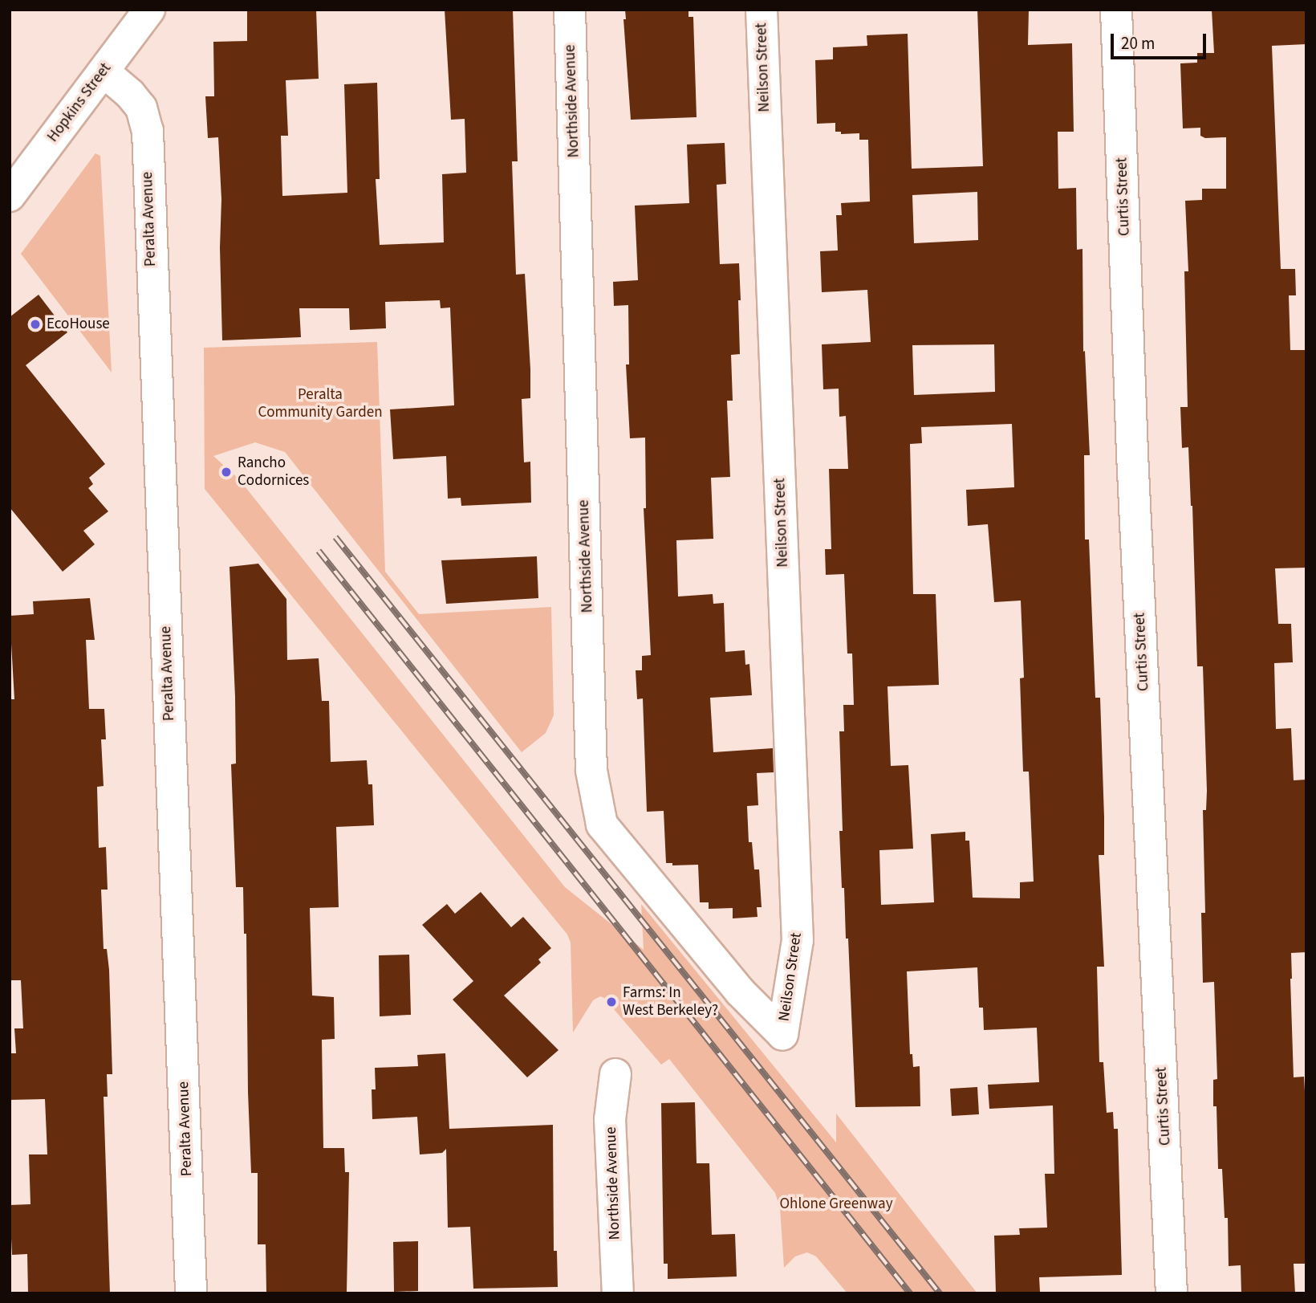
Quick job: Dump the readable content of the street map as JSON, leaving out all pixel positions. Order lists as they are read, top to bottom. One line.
{"streets":{"street":["Neilson Street","Northside Avenue","Hopkins Street","Curtis Street","Peralta Avenue"]},"crossings":[["Neilson Street","Northside Avenue"],["Hopkins Street","Peralta Avenue"]],"parks":["Peralta Community Garden","Ohlone Greenway"],"places":["EcoHouse","Rancho Codornices","Farms: In West Berkeley?"],"scale_bar":"20 m"}
